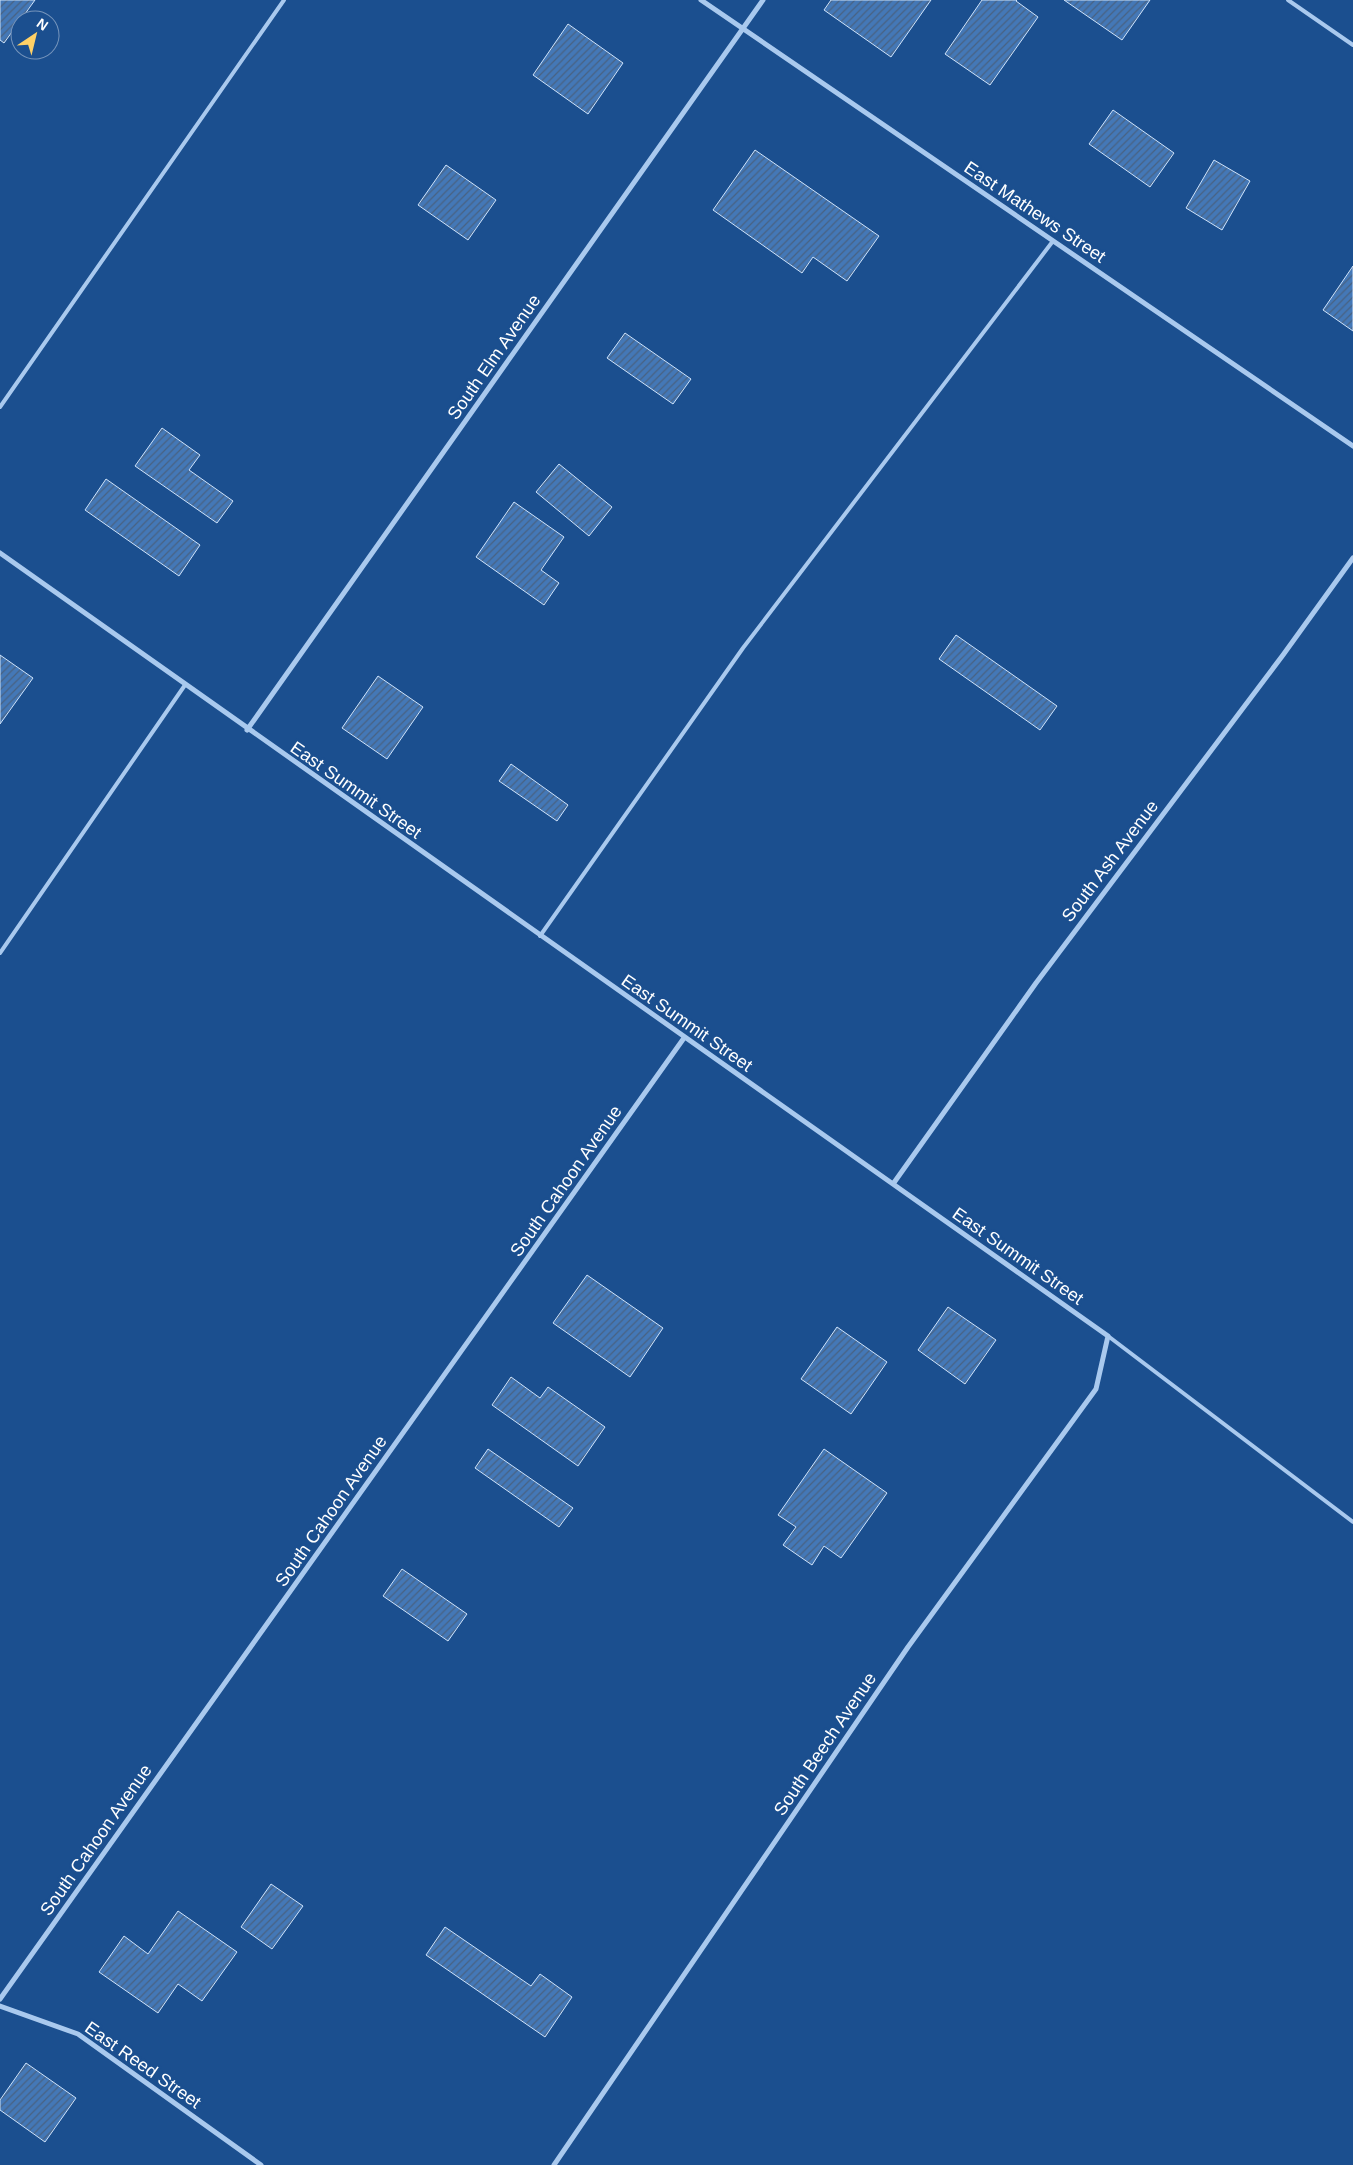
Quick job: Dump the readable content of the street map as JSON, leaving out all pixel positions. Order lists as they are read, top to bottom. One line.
{"streets":{"street":["East Mathews Street","South Elm Avenue","East Summit Street","South Ash Avenue","South Cahoon Avenue","South Beech Avenue","East Reed Street"]},"crossings":[["East Mathews Street","South Elm Avenue"],["South Elm Avenue","East Summit Street"],["East Summit Street","South Ash Avenue"],["East Summit Street","South Cahoon Avenue"],["East Summit Street","South Beech Avenue"]],"north":"top right"}
